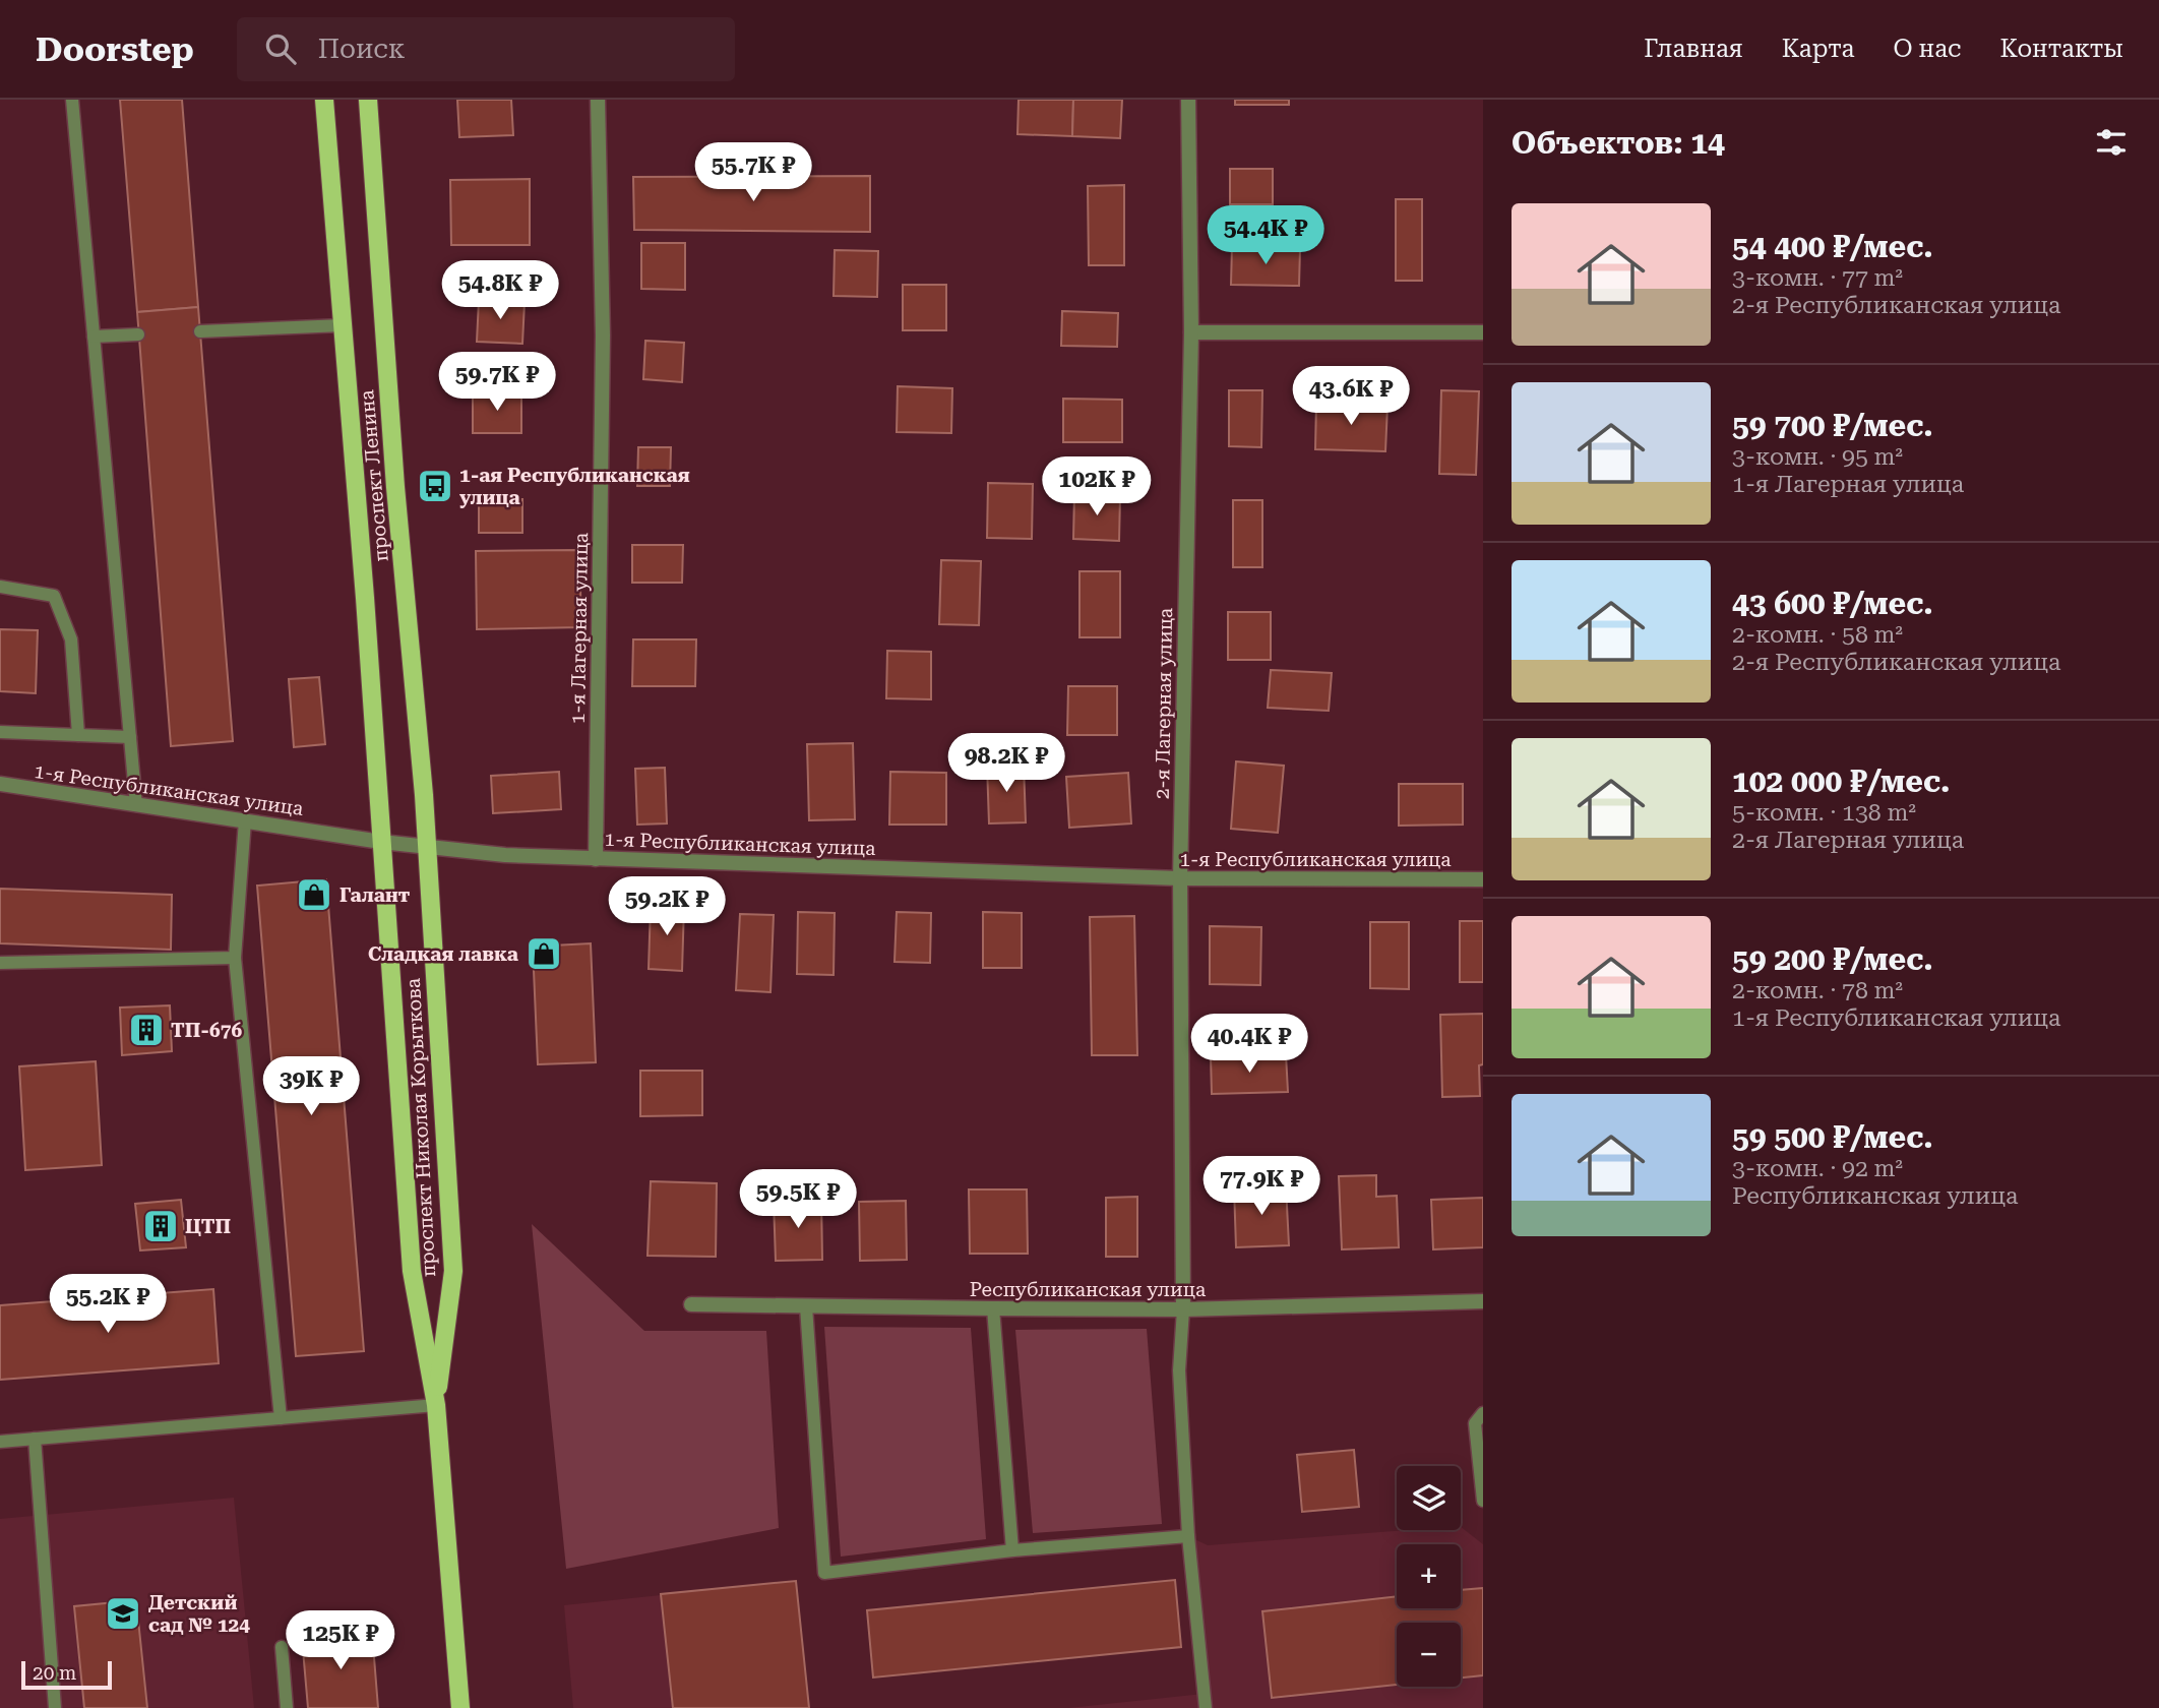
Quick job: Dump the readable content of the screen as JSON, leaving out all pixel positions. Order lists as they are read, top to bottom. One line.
{"streets":{"main road":["проспект Ленина","проспект Николая Корыткова"],"street":["1-я Лагерная улица","2-я Лагерная улица","1-я Республиканская улица","Республиканская улица"]},"crossings":[["проспект Ленина","1-я Республиканская улица"],["проспект Ленина","проспект Николая Корыткова"],["1-я Лагерная улица","1-я Республиканская улица"],["2-я Лагерная улица","1-я Республиканская улица"],["2-я Лагерная улица","Республиканская улица"],["1-я Республиканская улица","проспект Николая Корыткова"]],"places":{"bus stop":["1-ая Республиканская улица"],"shop":["Галант","Сладкая лавка"],"building":["ТП-676","ЦТП"],"school or university":["Детский сад № 124"]},"scale_bar":"20 m","page":{"header":"Doorstep","search":"Поиск","nav":["Главная","Карта","О нас","Контакты"],"heading":"Объектов: 14","price":["55.7K ₽","54.4K ₽","54.8K ₽","59.7K ₽","43.6K ₽","102K ₽","98.2K ₽","59.2K ₽","40.4K ₽","39K ₽","77.9K ₽","59.5K ₽","55.2K ₽","125K ₽"],"list":[{"name":"54 400 ₽/мес.","note":"3-комн. · 77 m² · 2-я Республиканская улица"},{"name":"59 700 ₽/мес.","note":"3-комн. · 95 m² · 1-я Лагерная улица"},{"name":"43 600 ₽/мес.","note":"2-комн. · 58 m² · 2-я Республиканская улица"},{"name":"102 000 ₽/мес.","note":"5-комн. · 138 m² · 2-я Лагерная улица"},{"name":"59 200 ₽/мес.","note":"2-комн. · 78 m² · 1-я Республиканская улица"},{"name":"59 500 ₽/мес.","note":"3-комн. · 92 m² · Республиканская улица"}],"map_buttons":["+","−"],"scale":"20 m"}}
